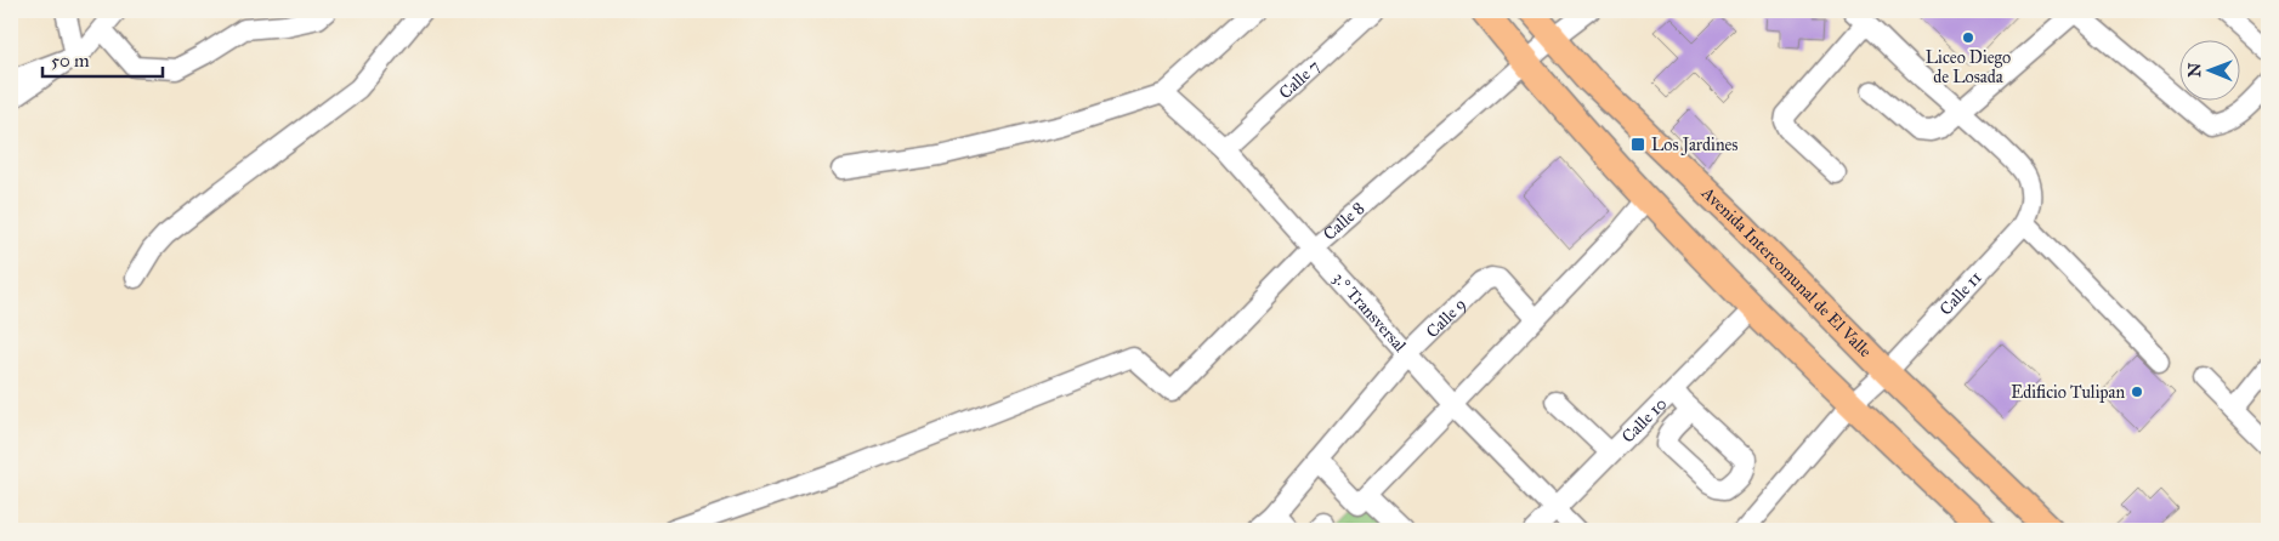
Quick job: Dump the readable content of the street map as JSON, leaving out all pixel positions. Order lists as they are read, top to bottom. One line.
{"streets":{"main road":["Avenida Intercomunal de El Valle"],"street":["Calle 7","Calle 8","Calle 11","3.° Transversal","Calle 9","Calle 10"]},"crossings":[["Calle 7","3.° Transversal"],["Calle 8","Avenida Intercomunal de El Valle"],["Calle 8","3.° Transversal"],["Avenida Intercomunal de El Valle","Calle 11"],["3.° Transversal","Calle 9"],["3.° Transversal","Calle 10"]],"places":{"other":["Liceo Diego de Losada","Edificio Tulipan"],"transit":["Los Jardines"]},"scale_bar":"50 m","north":"left"}
